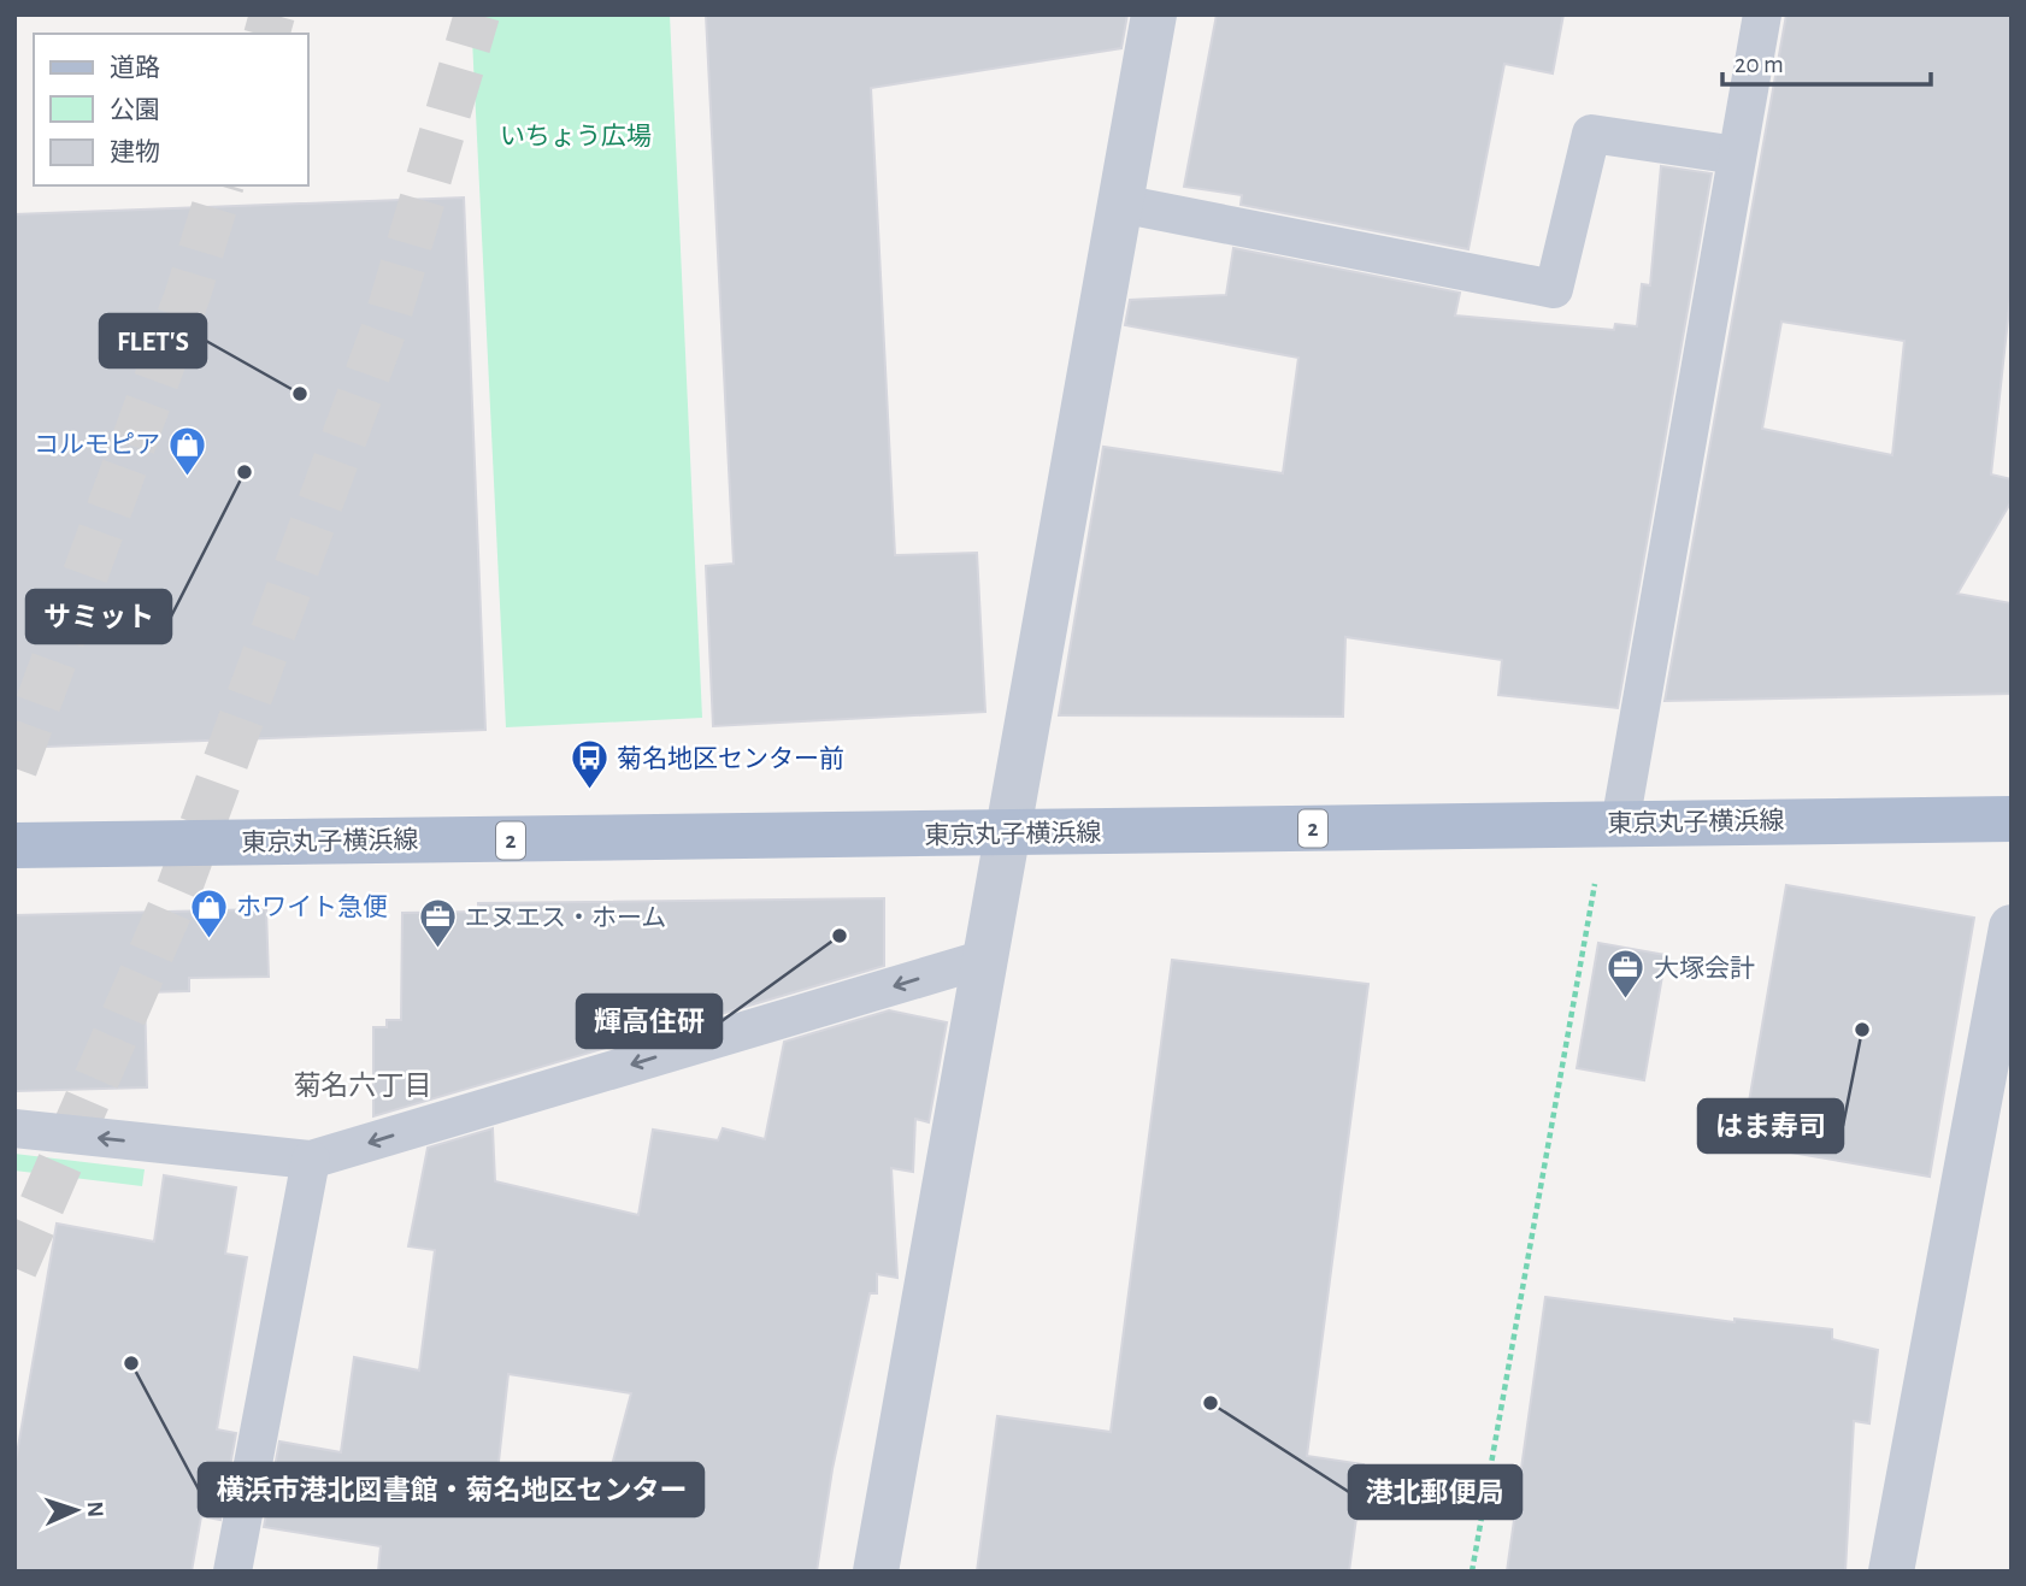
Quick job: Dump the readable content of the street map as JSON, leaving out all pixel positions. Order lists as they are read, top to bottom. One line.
{"streets":{"main road":["東京丸子横浜線","2"]},"districts":["菊名六丁目"],"parks":["いちょう広場"],"places":{"other":["FLET'S","サミット","輝高住研","はま寿司","横浜市港北図書館・菊名地区センター","港北郵便局"],"shop":["コルモピア","ホワイト急便"],"bus stop":["菊名地区センター前"],"office":["エヌエス・ホーム","大塚会計"]},"legend":["道路","公園","建物"],"scale_bar":"20 m","north":"right"}
